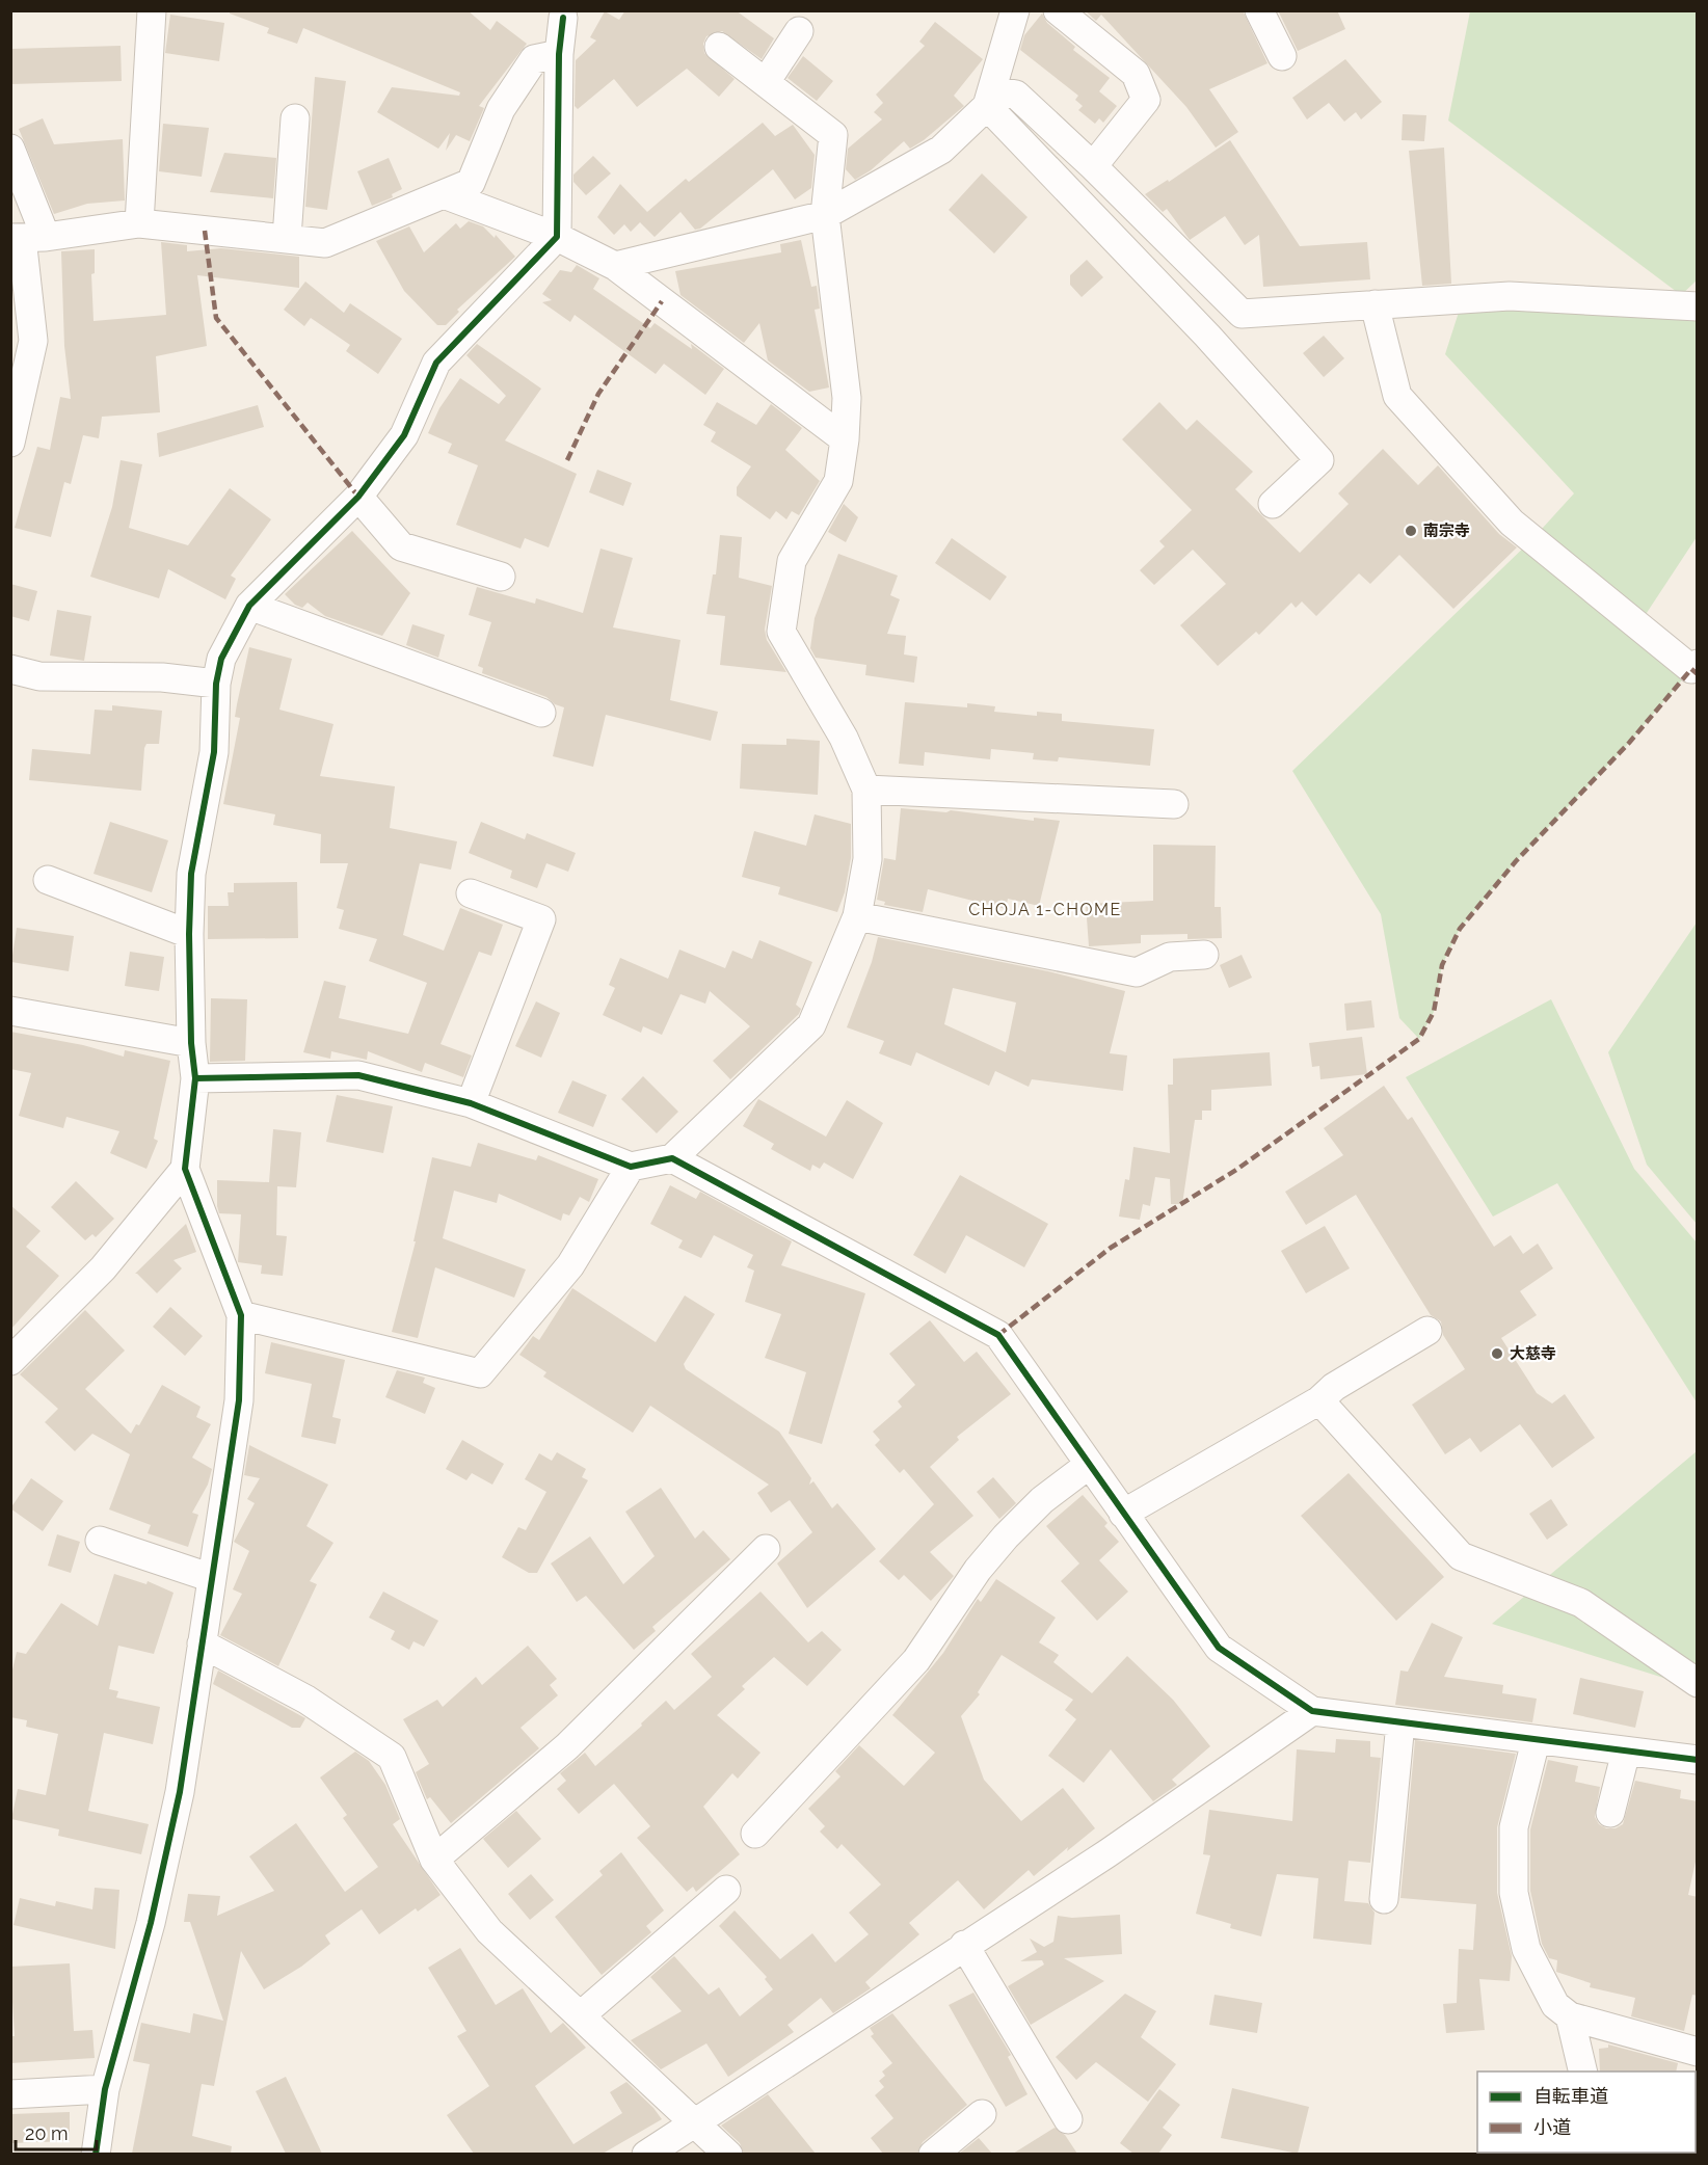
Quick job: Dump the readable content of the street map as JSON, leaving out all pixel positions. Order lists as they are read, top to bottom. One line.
{"districts":["CHOJA 1-CHOME"],"places":["南宗寺","大慈寺"],"legend":["自転車道","小道"],"scale_bar":"20 m"}
